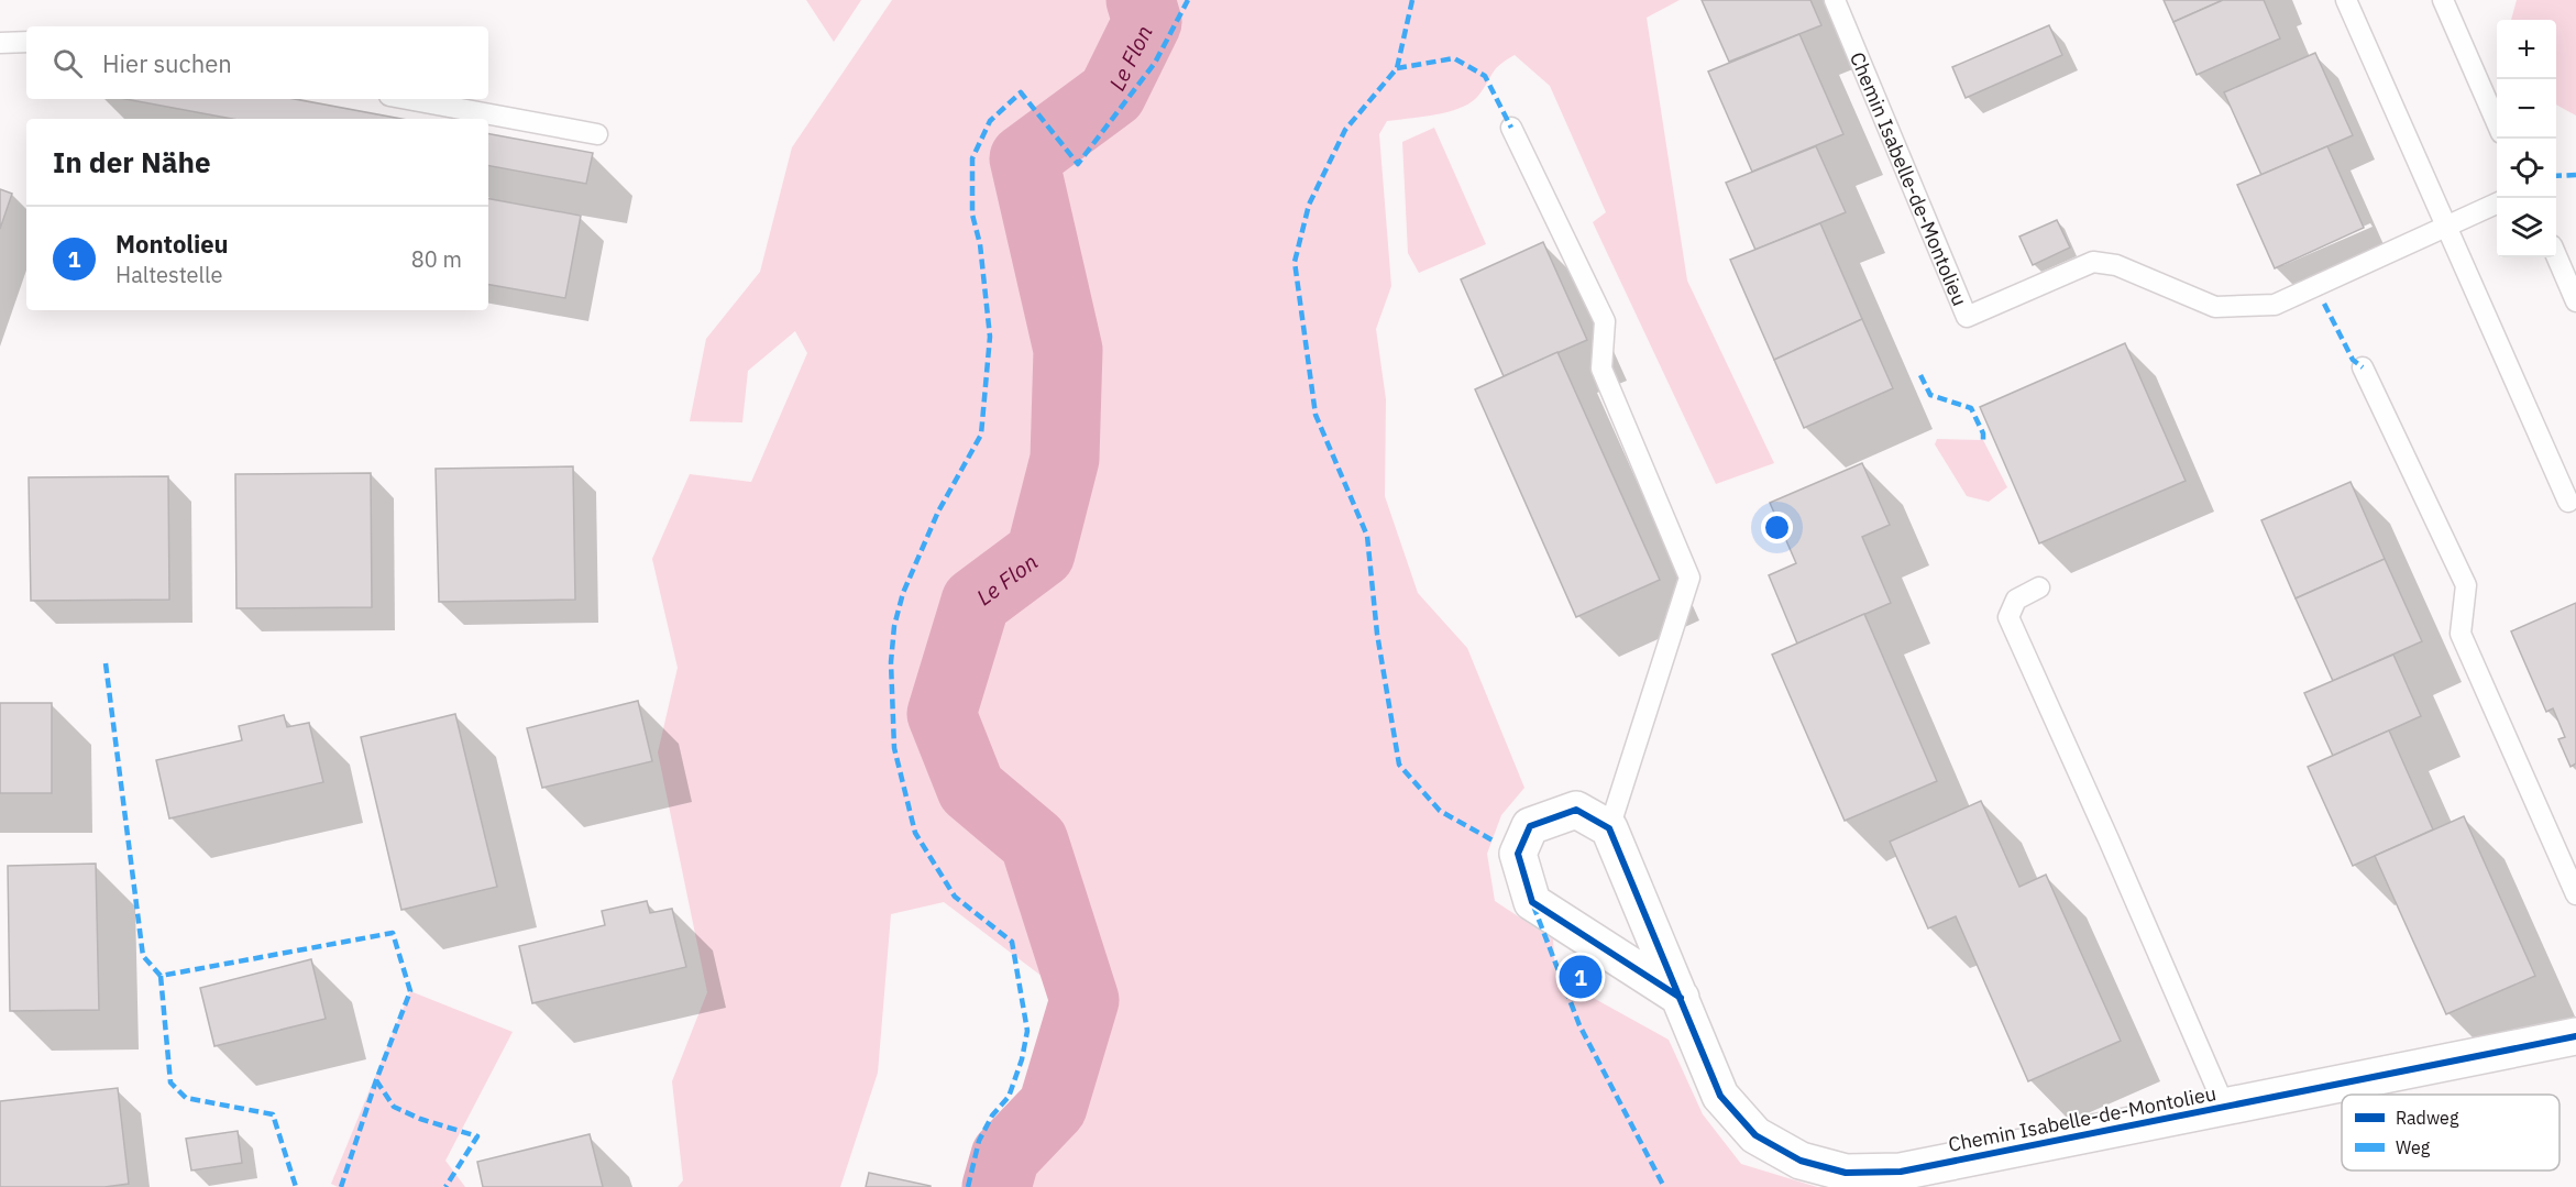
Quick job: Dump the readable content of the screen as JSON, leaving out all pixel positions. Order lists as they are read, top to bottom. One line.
{"streets":{"street":["Chemin Isabelle-de-Montolieu"]},"water":["Le Flon"],"legend":["Radweg","Weg"],"page":{"map_buttons":["+","−"],"search":"Hier suchen","heading":"In der Nähe","list":[{"mark":"1","name":"Montolieu","note":"Haltestelle","value":"80 m"}],"pins":"1"}}
